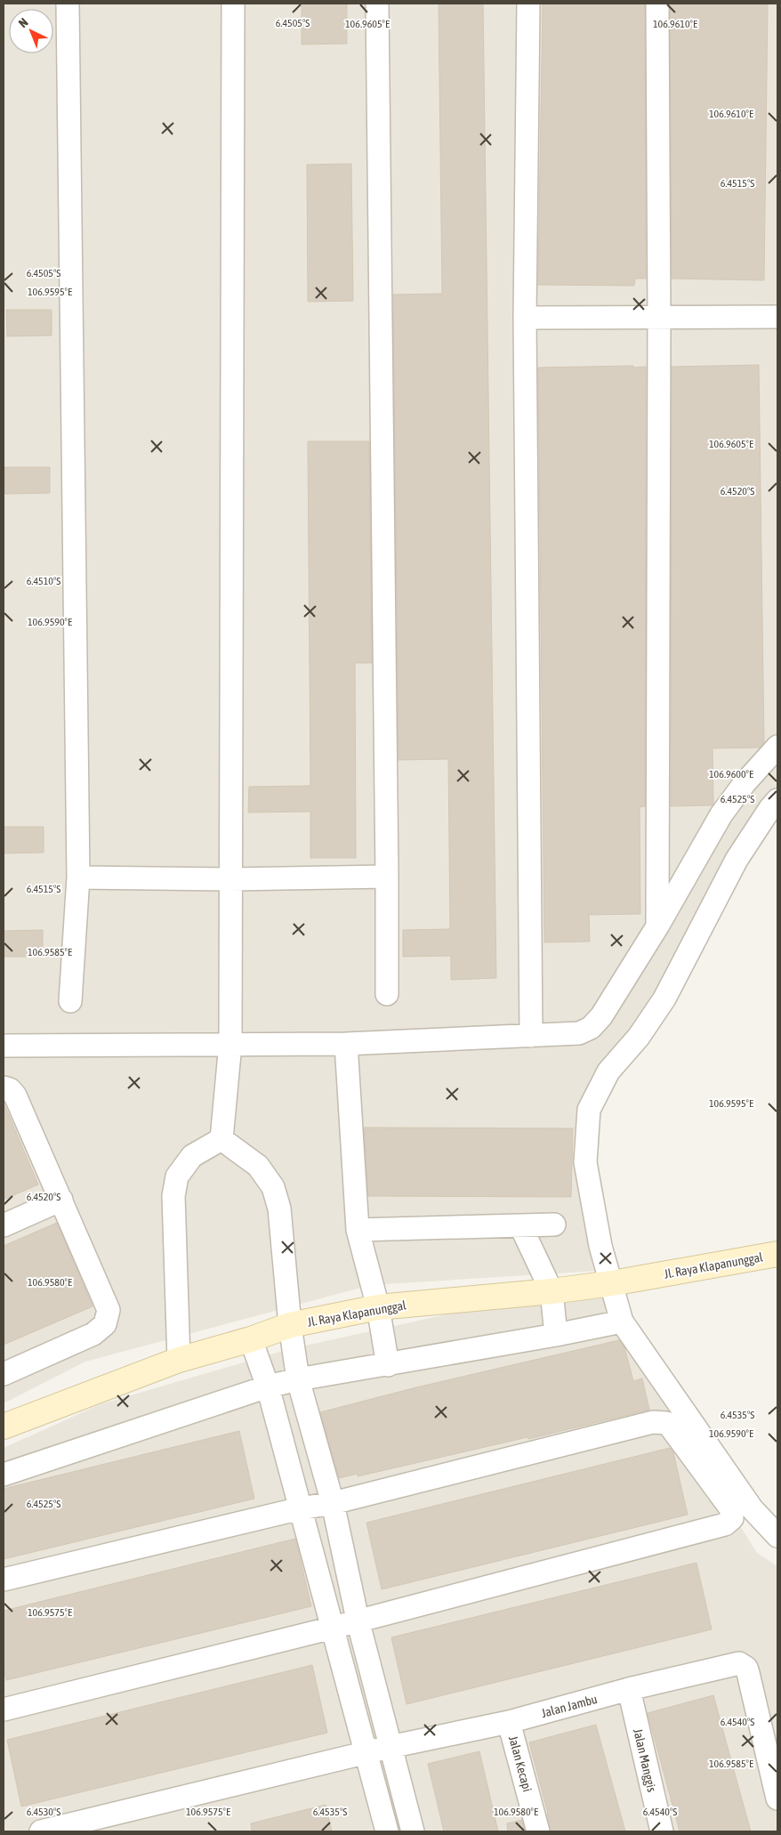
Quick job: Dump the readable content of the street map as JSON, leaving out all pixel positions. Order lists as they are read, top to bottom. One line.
{"streets":{"street":["Jl. Raya Klapanunggal","Jalan Jambu","Jalan Manggis","Jalan Kecapi"]},"crossings":[["Jalan Jambu","Jalan Manggis"],["Jalan Jambu","Jalan Kecapi"]],"north":"top left","coordinates":["6.4505°S","106.9605°E","106.9610°E","6.4515°S","106.9595°E","6.4520°S","6.4510°S","106.9590°E","106.9600°E","6.4525°S","106.9585°E","106.9580°E","6.4535°S","106.9575°E","6.4540°S","6.4530°S"]}
